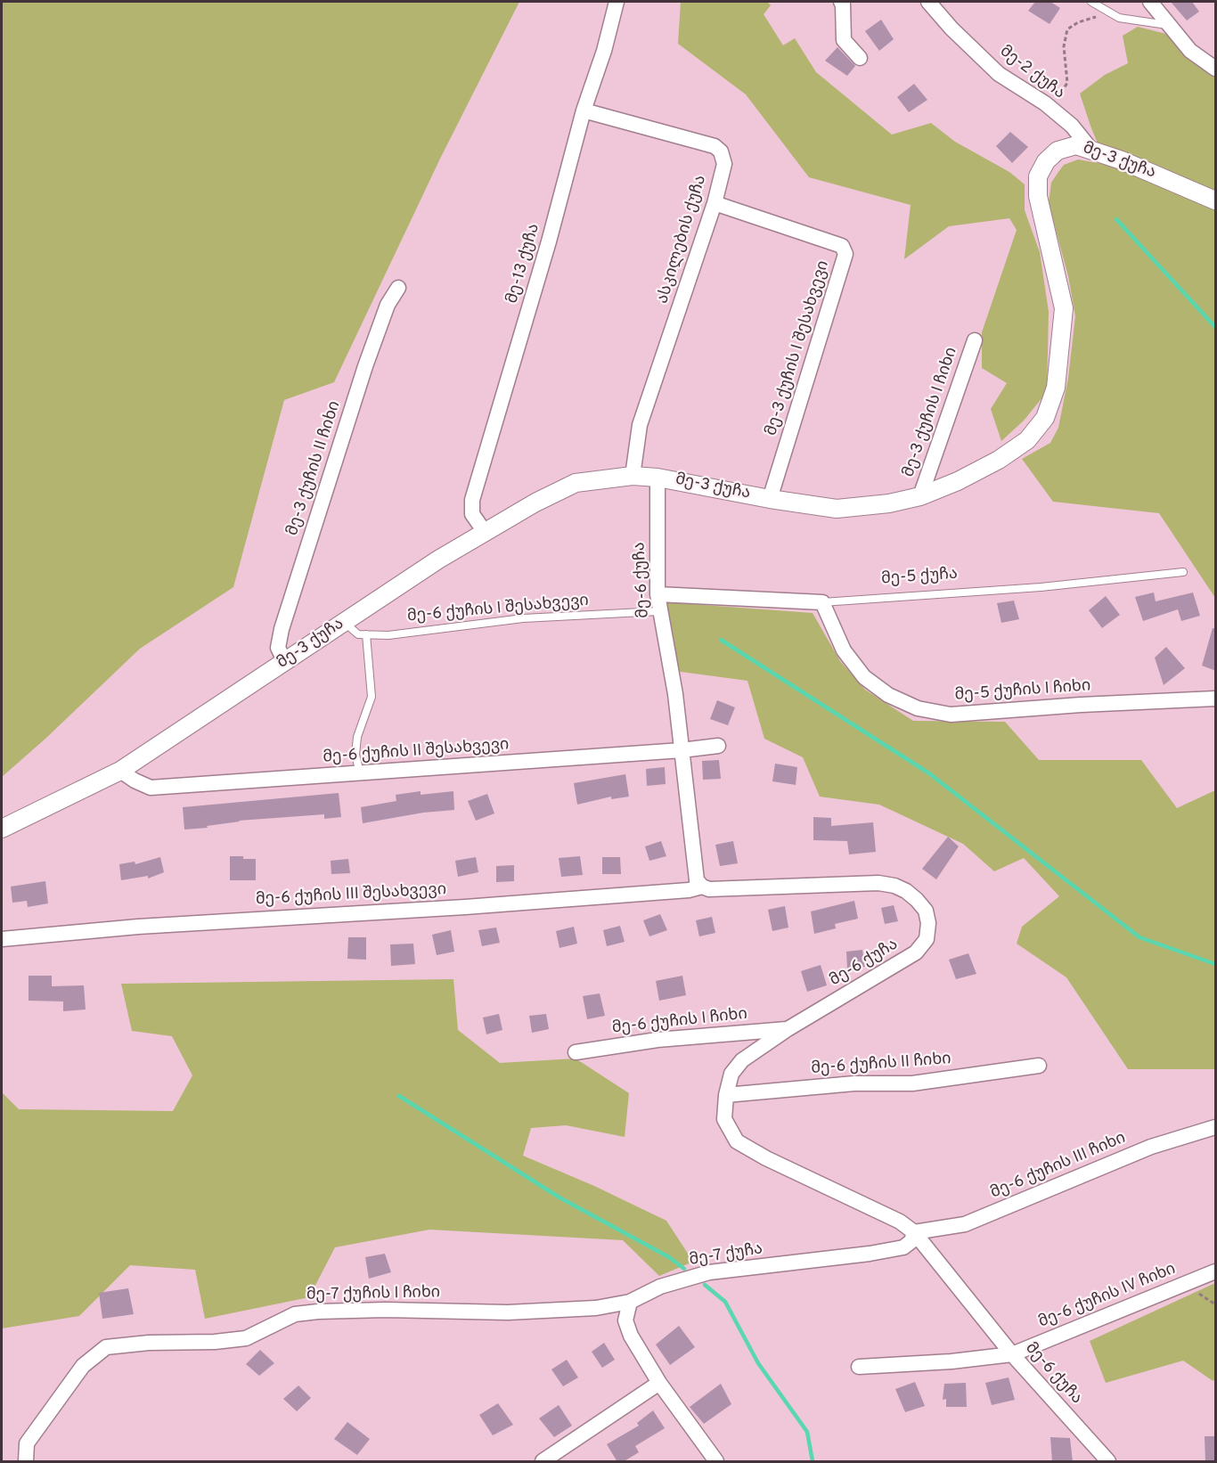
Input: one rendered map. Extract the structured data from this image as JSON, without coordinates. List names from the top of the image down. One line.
{"streets":{"street":["მე-2 ქუჩა","მე-3 ქუჩა","ასკილების ქუჩა","მე-13 ქუჩა","მე-3 ქუჩის I შესახვევი","მე-3 ქუჩის I ჩიხი","მე-3 ქუჩის II ჩიხი","მე-5 ქუჩა","მე-6 ქუჩა","მე-5 ქუჩის I ჩიხი","მე-6 ქუჩის II შესახვევი","მე-6 ქუჩის III შესახვევი","მე-6 ქუჩის I ჩიხი","მე-6 ქუჩის II ჩიხი","მე-6 ქუჩის III ჩიხი","მე-7 ქუჩა","მე-7 ქუჩის I ჩიხი","მე-6 ქუჩის IV ჩიხი"],"lane":["მე-6 ქუჩის I შესახვევი"]},"crossings":[["მე-2 ქუჩა","მე-3 ქუჩა"],["მე-3 ქუჩა","ასკილების ქუჩა"],["მე-3 ქუჩა","მე-13 ქუჩა"],["მე-3 ქუჩა","მე-3 ქუჩის I შესახვევი"],["მე-3 ქუჩა","მე-3 ქუჩის I ჩიხი"],["მე-3 ქუჩა","მე-3 ქუჩის II ჩიხი"],["მე-3 ქუჩა","მე-6 ქუჩა"],["მე-3 ქუჩა","მე-6 ქუჩის II შესახვევი"],["ასკილების ქუჩა","მე-13 ქუჩა"],["ასკილების ქუჩა","მე-3 ქუჩის I შესახვევი"],["მე-5 ქუჩა","მე-6 ქუჩა"],["მე-5 ქუჩა","მე-5 ქუჩის I ჩიხი"],["მე-6 ქუჩა","მე-6 ქუჩის I შესახვევი"],["მე-6 ქუჩა","მე-6 ქუჩის II შესახვევი"],["მე-6 ქუჩა","მე-6 ქუჩის III შესახვევი"],["მე-6 ქუჩა","მე-6 ქუჩის I ჩიხი"],["მე-6 ქუჩა","მე-6 ქუჩის II ჩიხი"],["მე-6 ქუჩა","მე-6 ქუჩის III ჩიხი"],["მე-6 ქუჩა","მე-7 ქუჩა"],["მე-6 ქუჩა","მე-6 ქუჩის IV ჩიხი"],["მე-6 ქუჩის III ჩიხი","მე-7 ქუჩა"],["მე-7 ქუჩა","მე-7 ქუჩის I ჩიხი"]]}
